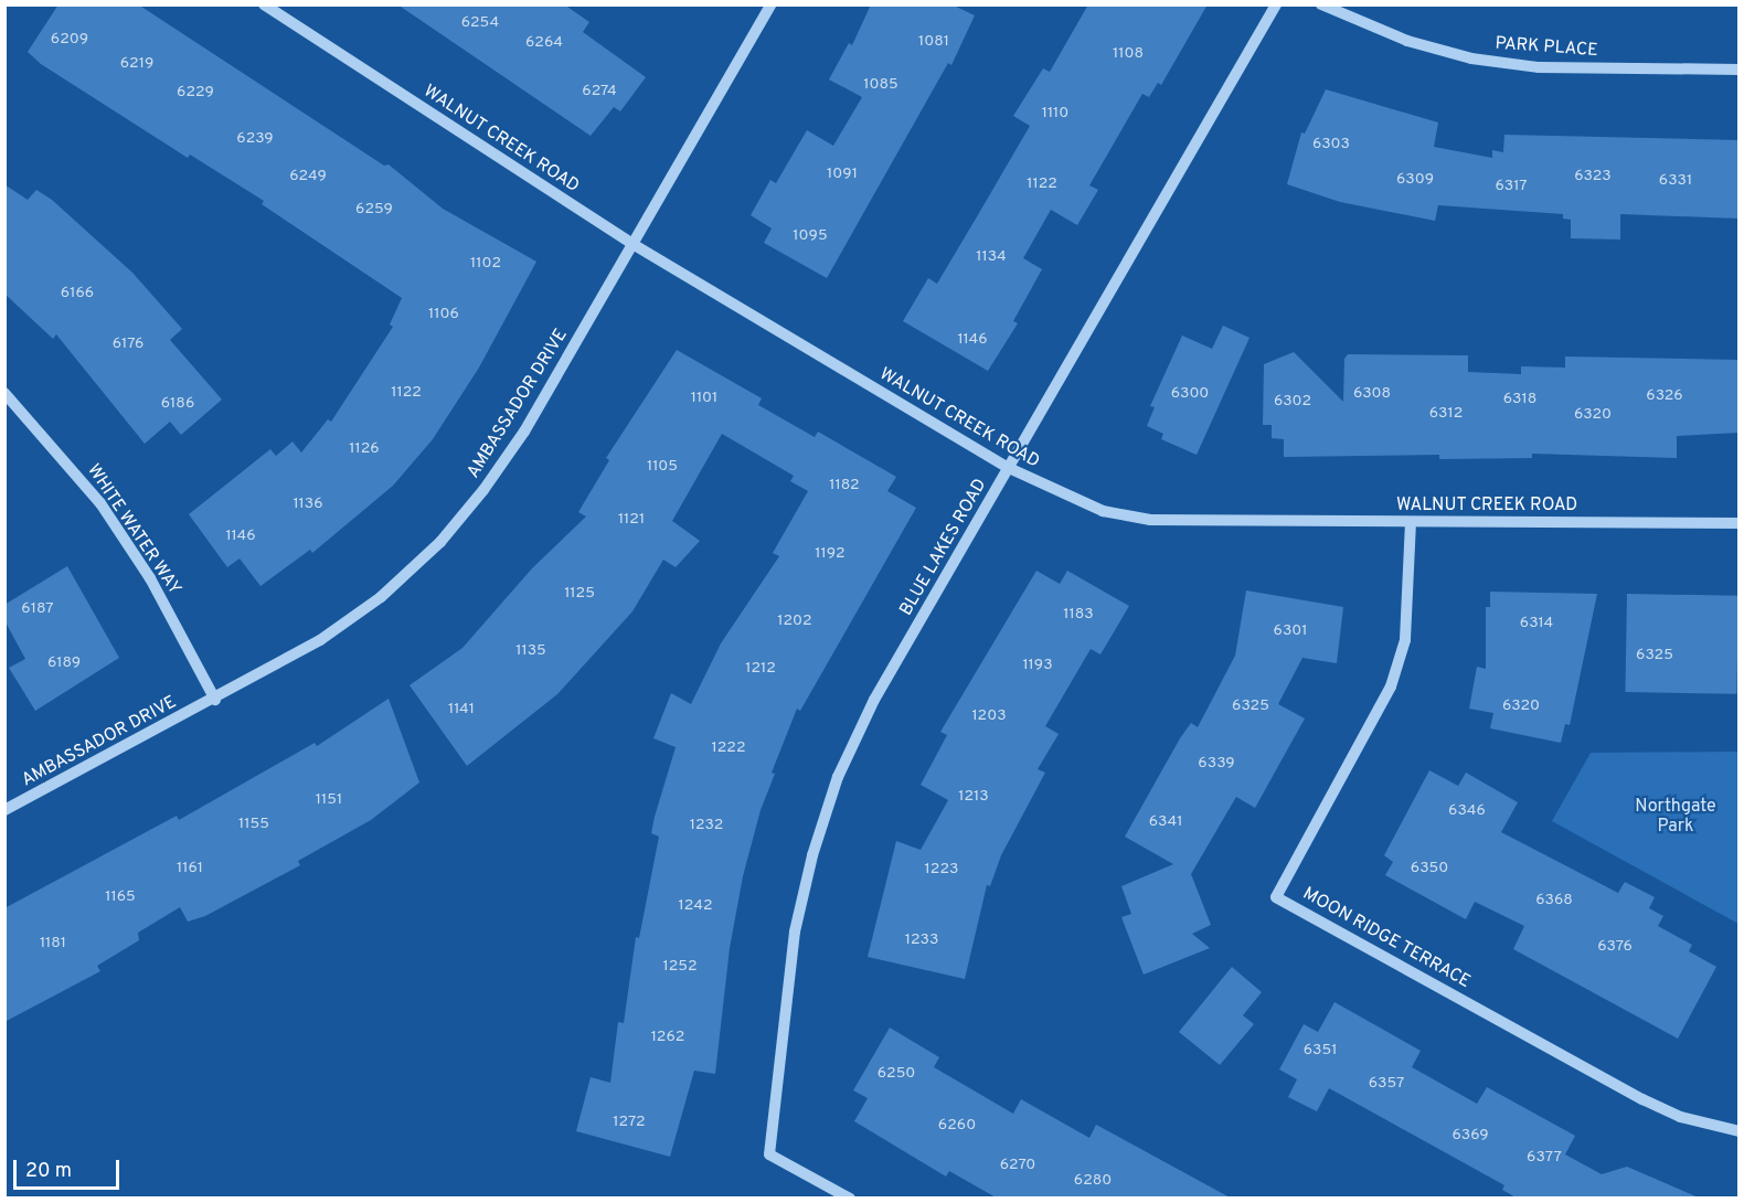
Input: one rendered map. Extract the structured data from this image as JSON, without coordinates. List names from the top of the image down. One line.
{"streets":{"street":["PARK PLACE","WALNUT CREEK ROAD","AMBASSADOR DRIVE","WHITE WATER WAY","BLUE LAKES ROAD","MOON RIDGE TERRACE"]},"crossings":[["WALNUT CREEK ROAD","AMBASSADOR DRIVE"],["WALNUT CREEK ROAD","BLUE LAKES ROAD"],["WALNUT CREEK ROAD","MOON RIDGE TERRACE"],["AMBASSADOR DRIVE","WHITE WATER WAY"]],"parks":["Northgate Park"],"house_numbers":["6254","6209","1081","6264","1108","6219","1085","6274","6229","1110","6239","6303","1091","6249","6323","6309","6331","1122","6317","6259","1095","1134","1102","6166","1106","1146","6176","1122","6300","6308","6326","1101","6318","6302","6186","6312","6320","1126","1105","1182","1136","1121","1146","1192","1125","6187","1183","1202","6314","6301","1135","6325","6189","1193","1212","6325","6320","1141","1203","1222","6339","1213","1151","6346","6341","1155","1232","1161","6350","1223","1165","6368","1242","1233","1181","6376","1252","1262","6351","6250","6357","1272","6260","6369","6377","6270","6280"],"scale_bar":"20 m"}
